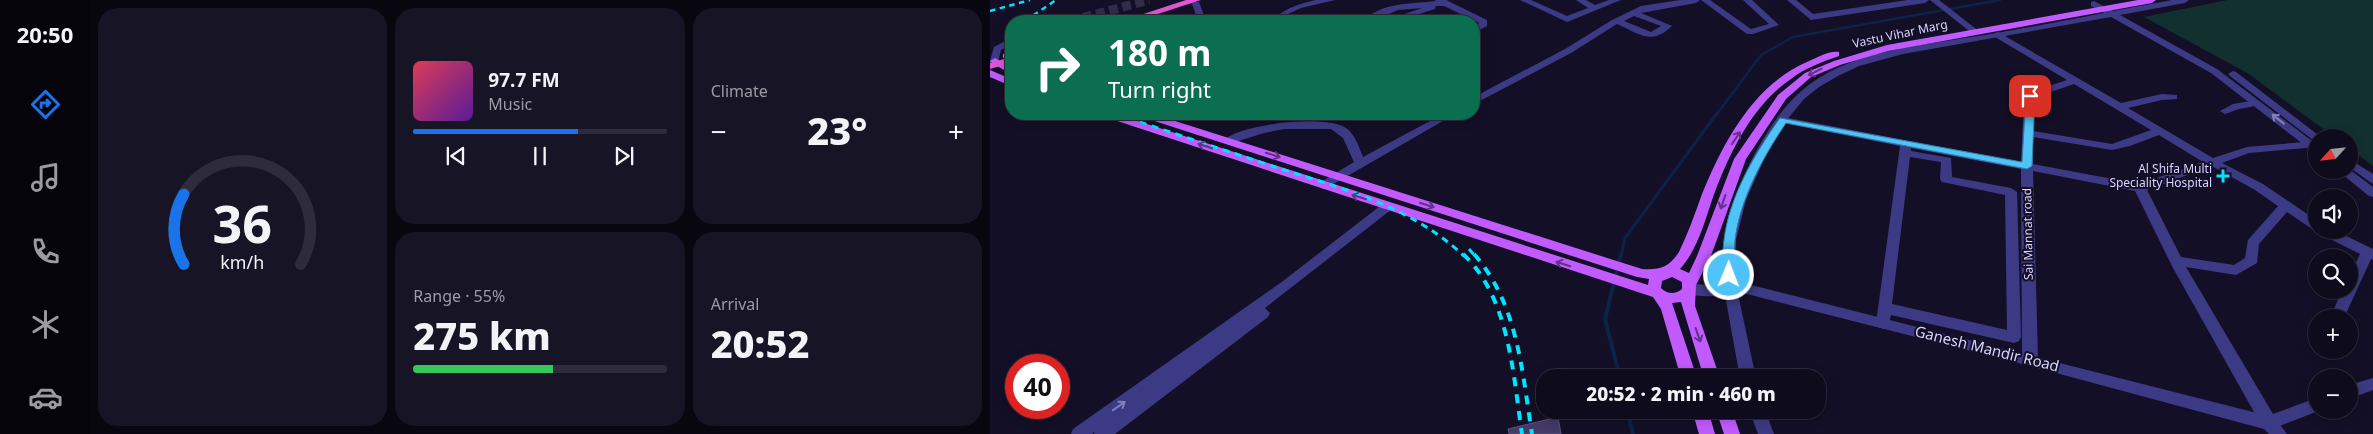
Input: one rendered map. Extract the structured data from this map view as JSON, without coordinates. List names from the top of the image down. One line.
{"streets":{"main road":["Vastu Vihar Marg"],"street":["Sai Mannat road","Ganesh Mandir Road"]},"crossings":[["Vastu Vihar Marg","Ganesh Mandir Road"],["Sai Mannat road","Ganesh Mandir Road"]],"places":{"health":["Al Shifa Multi Speciality Hospital"]},"north":"bottom left","page":{"tabs":"20:50","tile":["Climate",["Range · 55%","275 km"],["Arrival","20:52"]],"turn":["180 m","Turn right"],"song":["97.7 FM","Music"],"heat":["−","23°","+"],"map_buttons":["+","−"],"limit":"40","trip":"20:52 · 2 min · 460 m","gauge":["36","km/h"]}}
